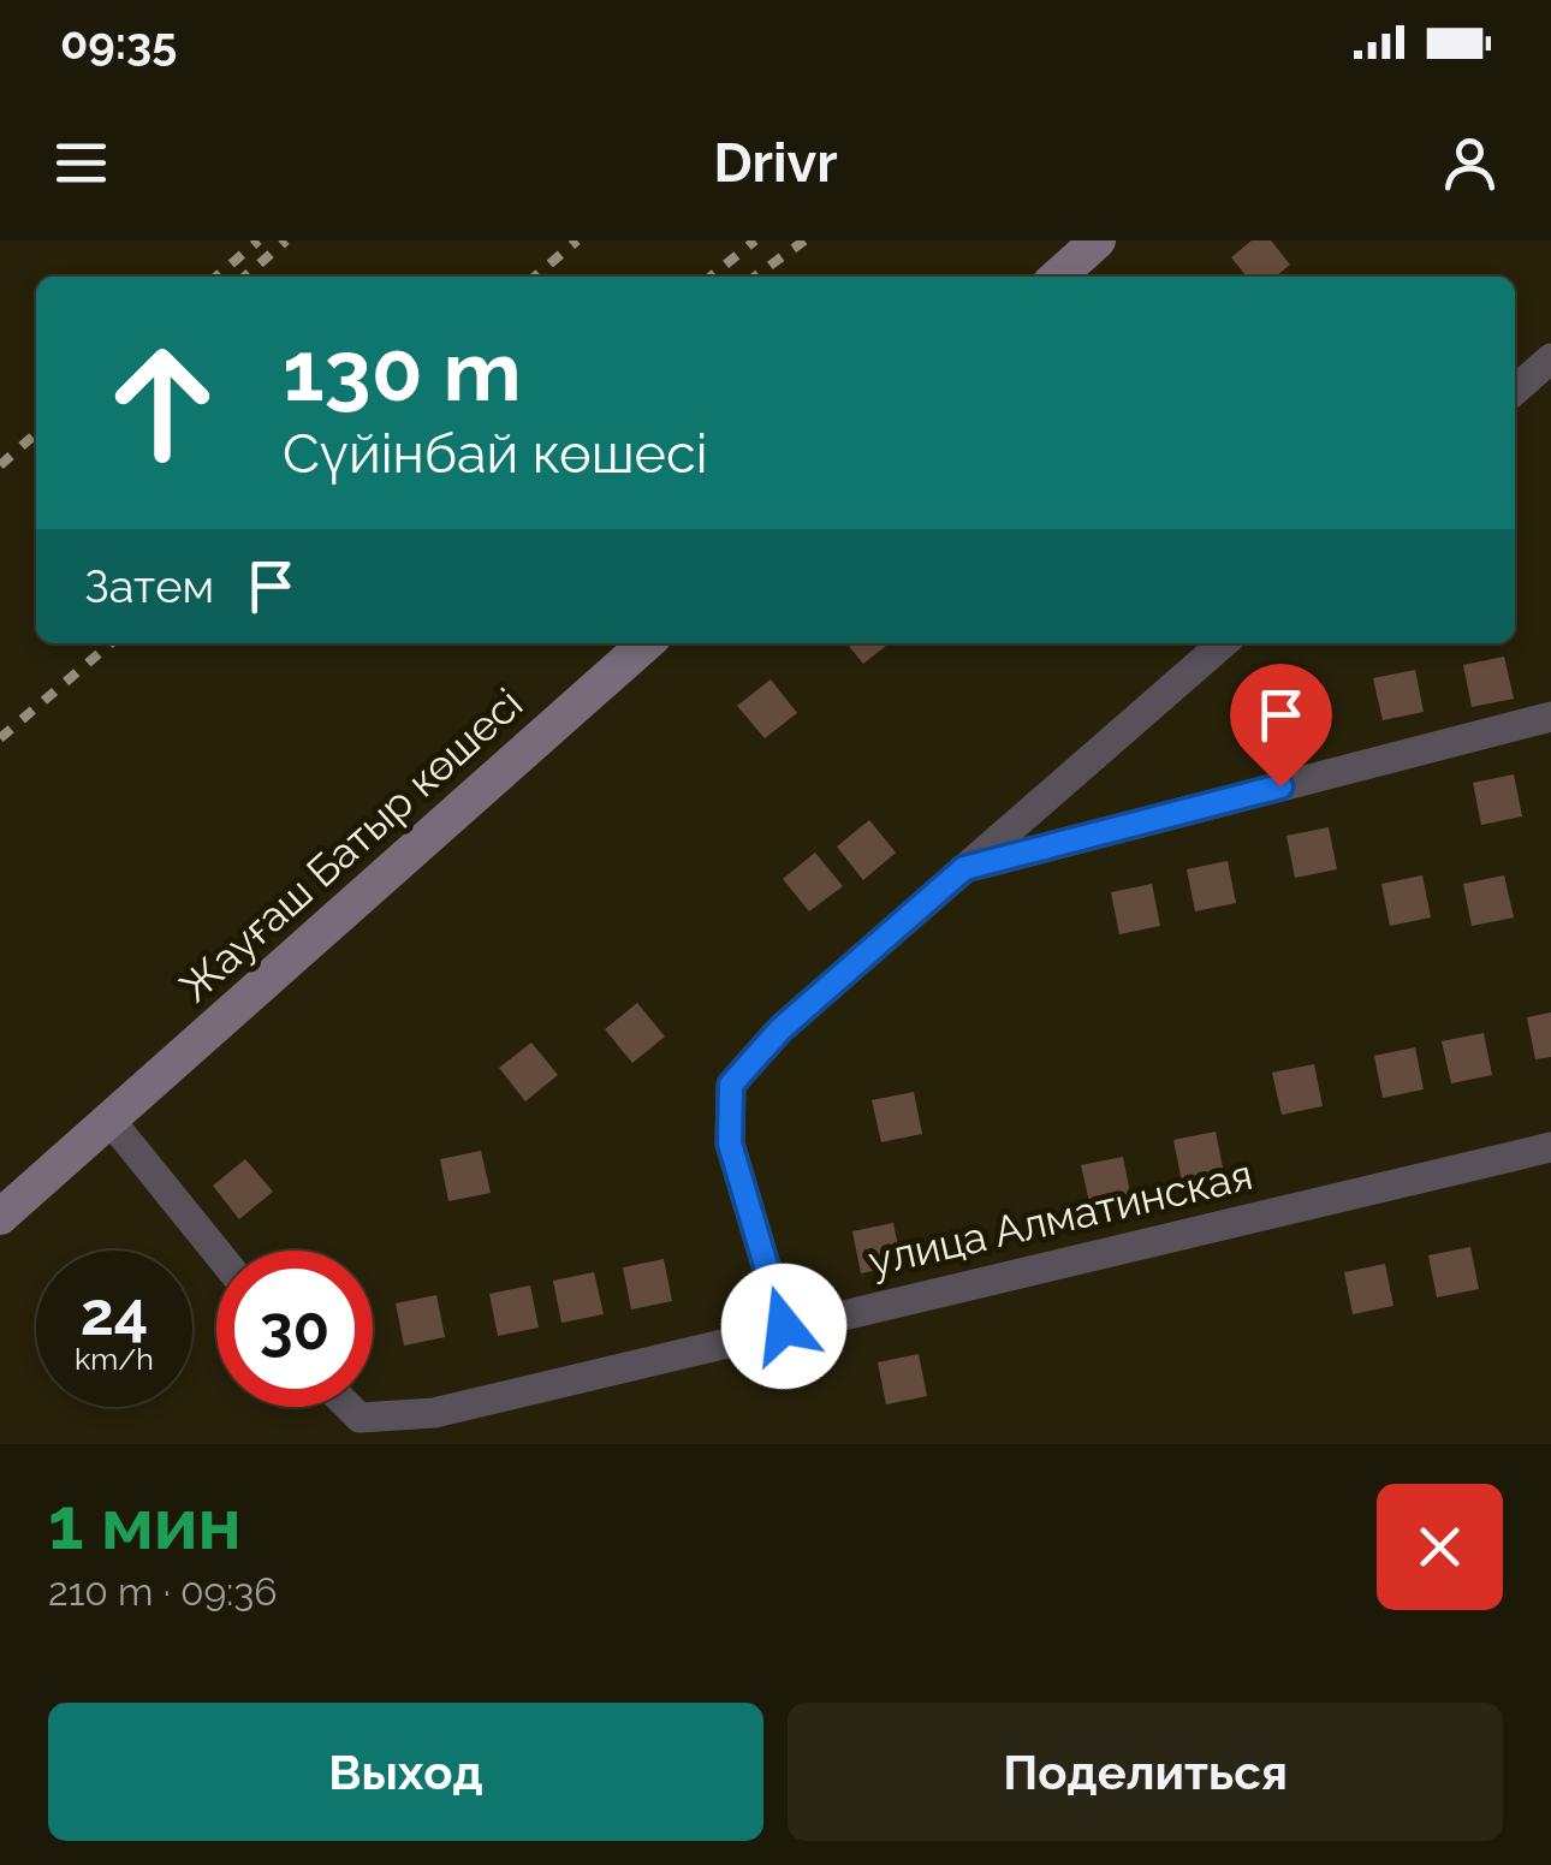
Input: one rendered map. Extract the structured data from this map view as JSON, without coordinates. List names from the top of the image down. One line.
{"streets":{"main road":["Жауғаш Батыр көшесі"],"street":["улица Алматинская"]},"page":{"status":"09:35","header":"Drivr","turn":["130 m","Сүйінбай көшесі"],"then":"Затем","speed":"24 km/h","limit":"30","heading":["1 мин","210 m · 09:36"],"buttons":["Выход","Поделиться"]}}
